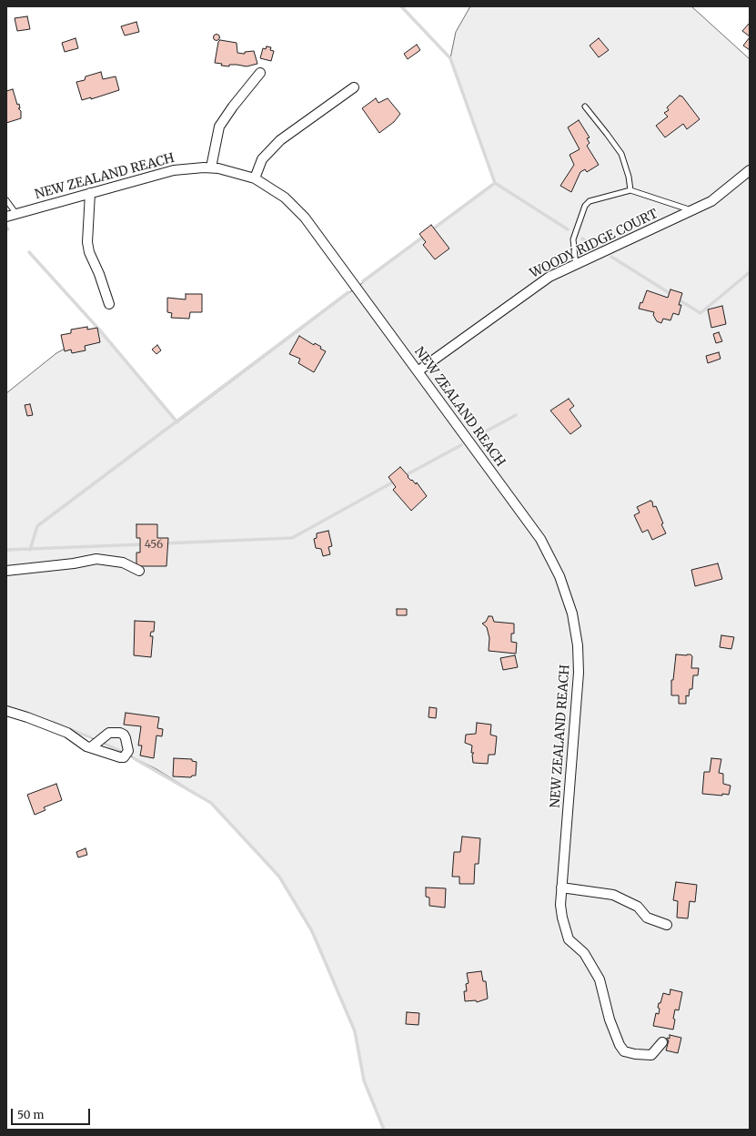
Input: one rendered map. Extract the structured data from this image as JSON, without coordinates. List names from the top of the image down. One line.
{"streets":{"street":["NEW ZEALAND REACH","WOODY RIDGE COURT"]},"crossings":[["NEW ZEALAND REACH","WOODY RIDGE COURT"]],"house_numbers":["456"],"scale_bar":"50 m"}
